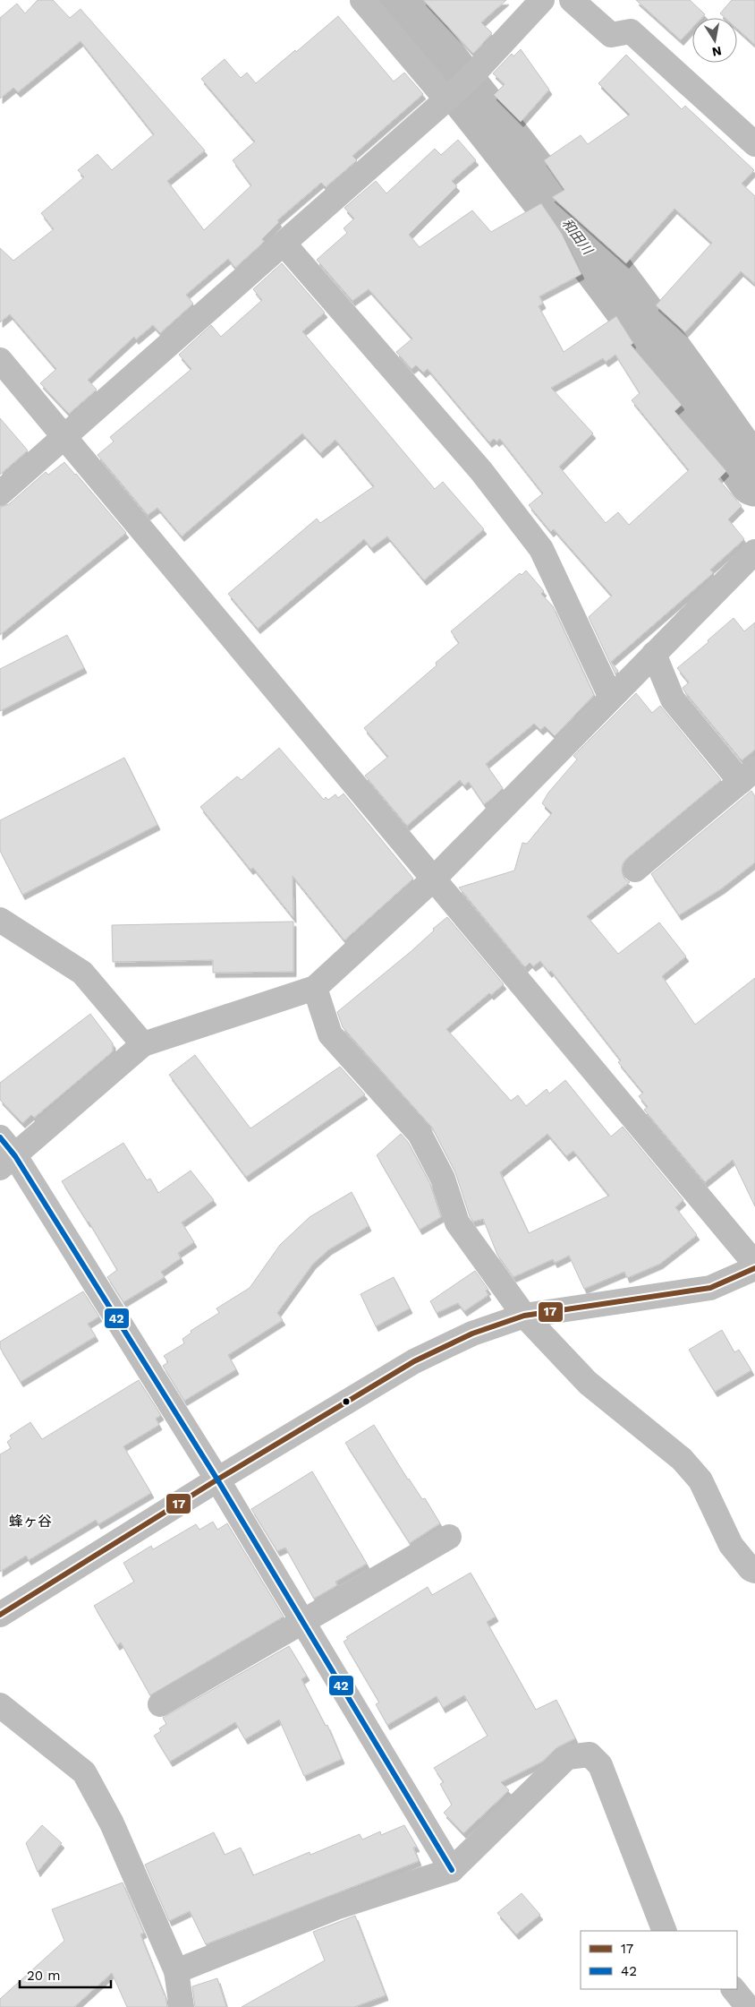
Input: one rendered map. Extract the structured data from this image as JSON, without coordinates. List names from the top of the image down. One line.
{"districts":["蜂ヶ谷"],"water":["和田川"],"lines":["transit line 42","transit line 17"],"legend":["17","42"],"scale_bar":"20 m","north":"bottom"}
